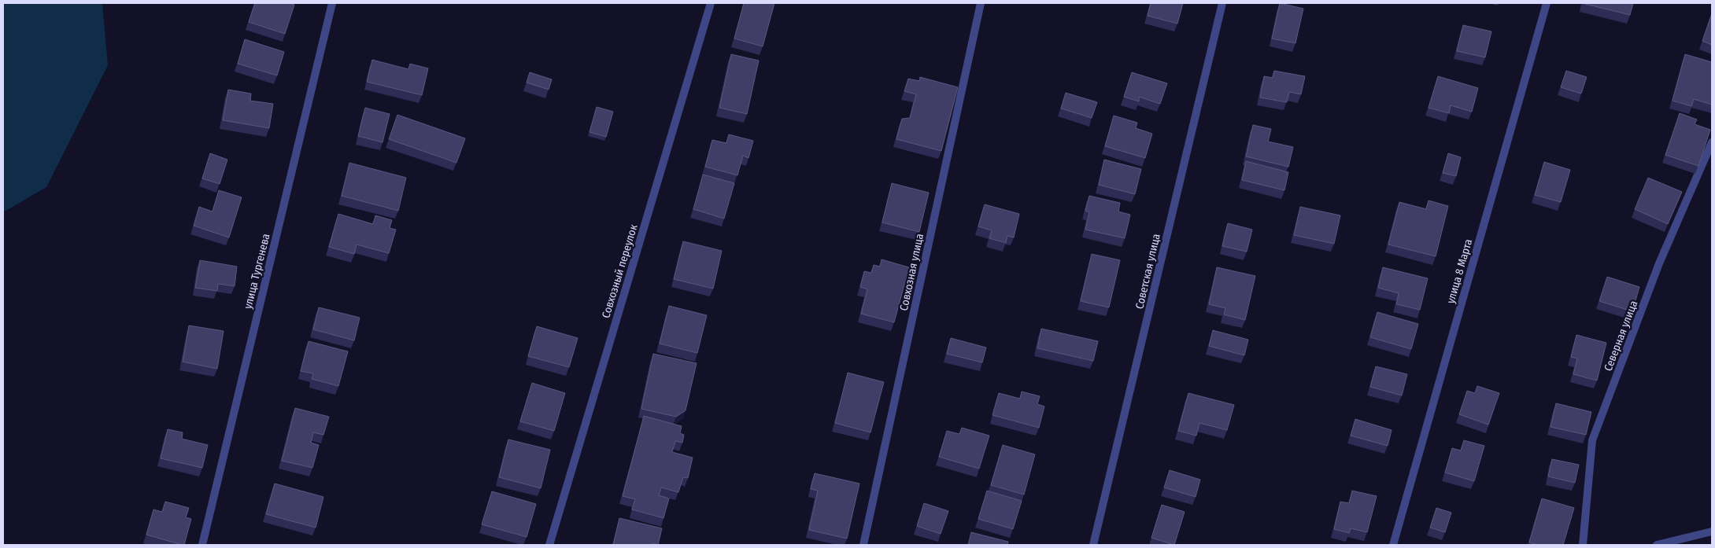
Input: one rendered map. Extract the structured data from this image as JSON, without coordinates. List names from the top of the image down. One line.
{"streets":{"street":["улица Тургенева","Совхозный переулок","Советская улица","улица 8 Марта","Совхозная улица","Северная улица"]}}
